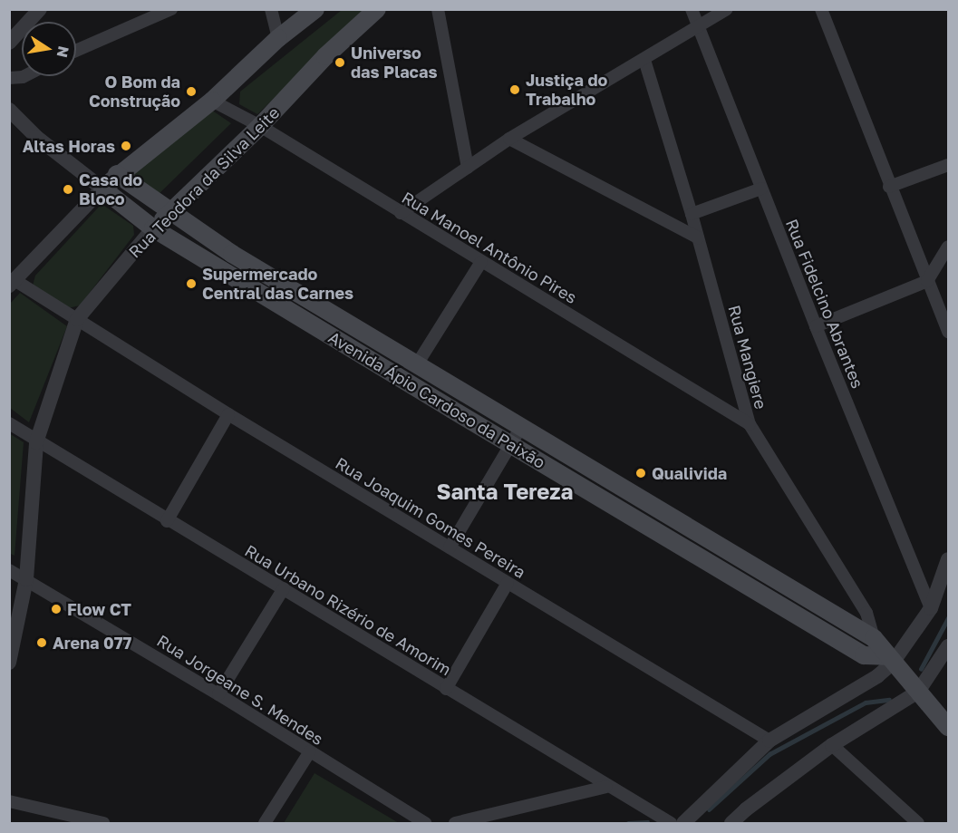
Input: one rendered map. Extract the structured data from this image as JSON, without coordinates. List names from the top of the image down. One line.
{"streets":{"main road":["Rua Teodora da Silva Leite","Avenida Ápio Cardoso da Paixão"],"street":["Rua Manoel Antônio Pires","Rua Fidelcino Abrantes","Rua Mangiere","Rua Joaquim Gomes Pereira","Rua Urbano Rizério de Amorim","Rua Jorgeane S. Mendes"]},"crossings":[["Rua Teodora da Silva Leite","Rua Manoel Antônio Pires"],["Rua Teodora da Silva Leite","Avenida Ápio Cardoso da Paixão"],["Rua Teodora da Silva Leite","Rua Joaquim Gomes Pereira"],["Rua Teodora da Silva Leite","Rua Urbano Rizério de Amorim"],["Rua Teodora da Silva Leite","Rua Jorgeane S. Mendes"],["Rua Manoel Antônio Pires","Rua Mangiere"],["Rua Mangiere","Avenida Ápio Cardoso da Paixão"]],"districts":["Santa Tereza"],"places":["Universo das Placas","Justiça do Trabalho","O Bom da Construção","Altas Horas","Casa do Bloco","Supermercado Central das Carnes","Qualivida","Flow CT","Arena 077"],"north":"right"}
